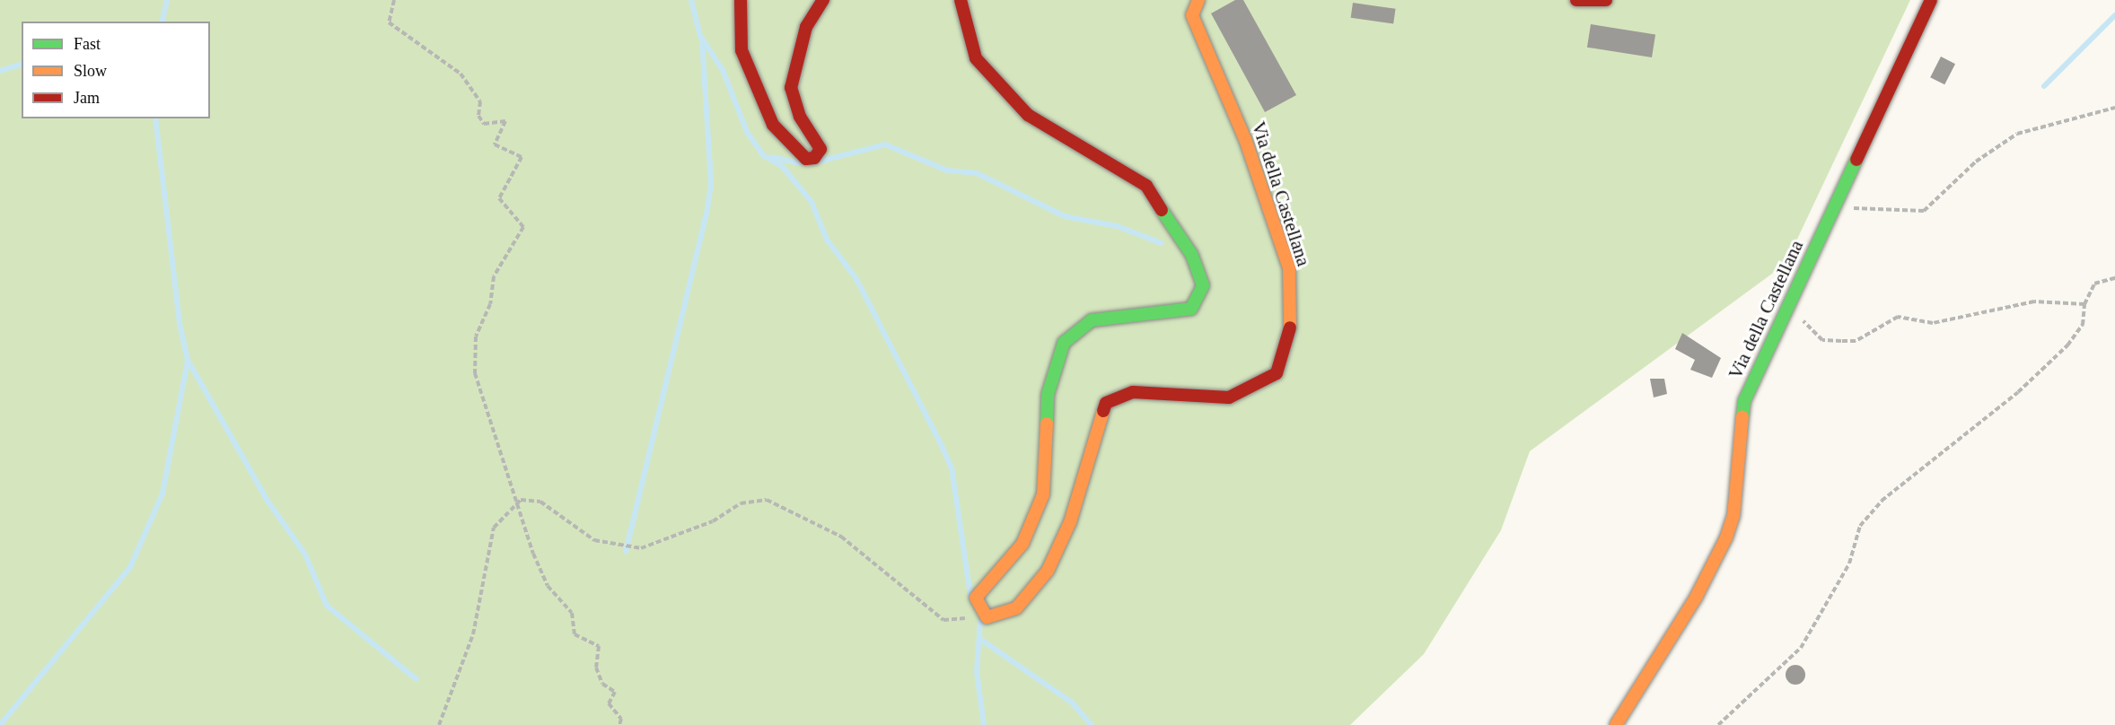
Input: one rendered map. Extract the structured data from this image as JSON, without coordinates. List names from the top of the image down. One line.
{"streets":{"street":["Via della Castellana"]},"legend":["Fast","Slow","Jam"]}
